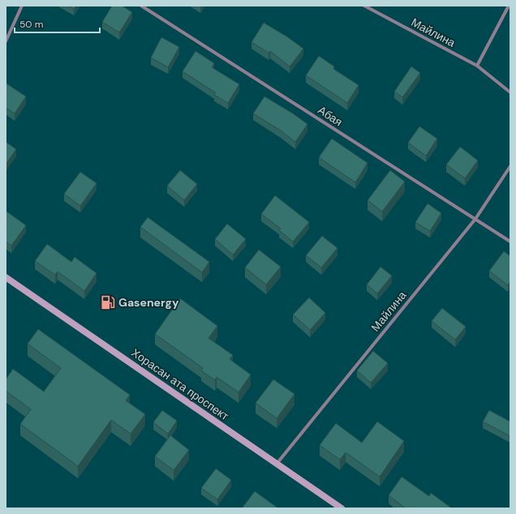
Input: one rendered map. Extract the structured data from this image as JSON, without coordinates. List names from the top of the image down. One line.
{"streets":{"main road":["Хорасан ата проспект"],"street":["Майлина","Абая"]},"crossings":[["Майлина","Абая"],["Майлина","Хорасан ата проспект"]],"places":{"fuel station":["Gasenergy"]},"scale_bar":"50 m"}
